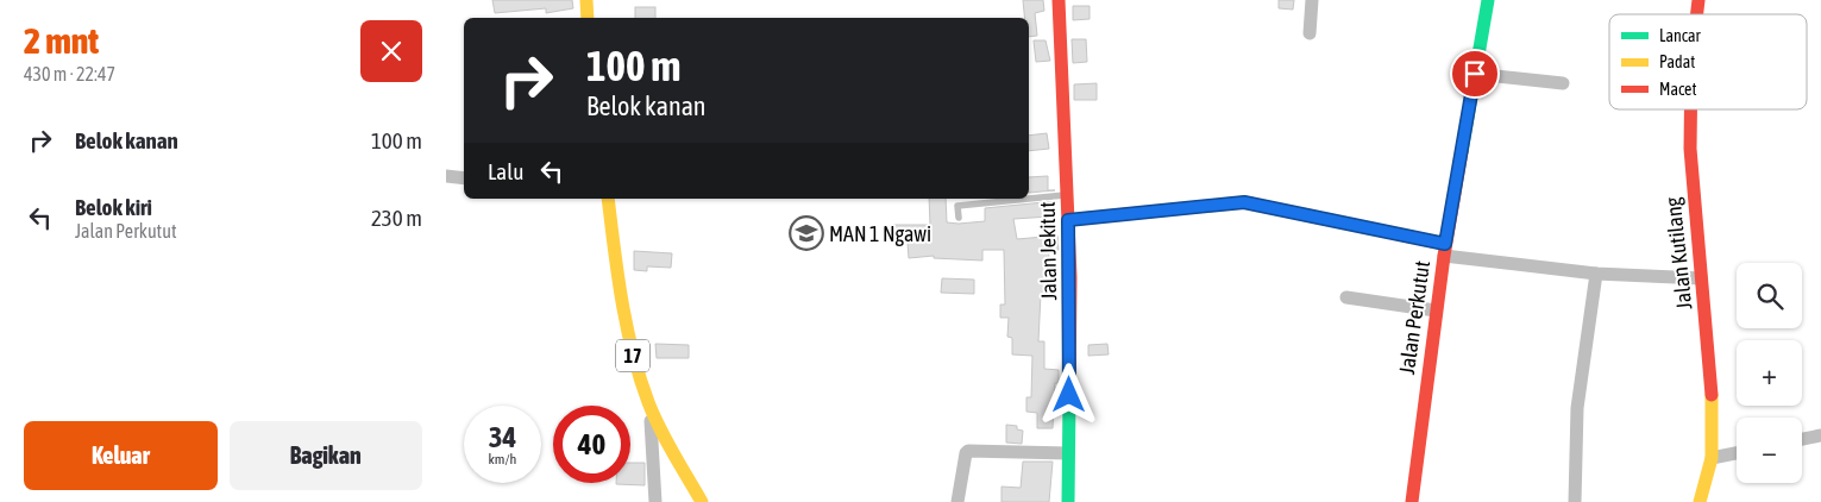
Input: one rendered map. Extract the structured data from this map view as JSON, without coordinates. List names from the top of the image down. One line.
{"streets":{"main road":["Jalan Jekitut","Jalan Kutilang","Jalan Perkutut","17"]},"places":{"school or university":["MAN 1 Ngawi"]},"legend":["Lancar","Padat","Macet"],"page":{"heading":["2 mnt","430 m · 22:47"],"turn":["100 m","Belok kanan"],"list":[{"name":"Belok kanan","value":"100 m"},{"name":"Belok kiri","note":"Jalan Perkutut","value":"230 m"}],"then":"Lalu","map_buttons":["+","−"],"speed":"34 km/h","limit":"40","buttons":["Keluar","Bagikan"]}}
